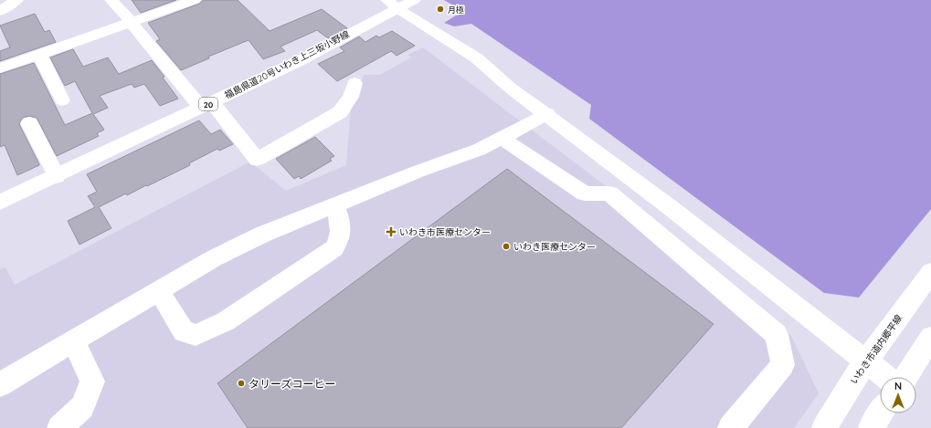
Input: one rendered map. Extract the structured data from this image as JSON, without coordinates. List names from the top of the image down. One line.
{"streets":{"street":["福島県道20号いわき上三坂小野線","20","いわき市道内郷平線"]},"places":{"other":["月極","いわき医療センター","タリーズコーヒー"],"health":["いわき市医療センター"]},"north":"top"}
